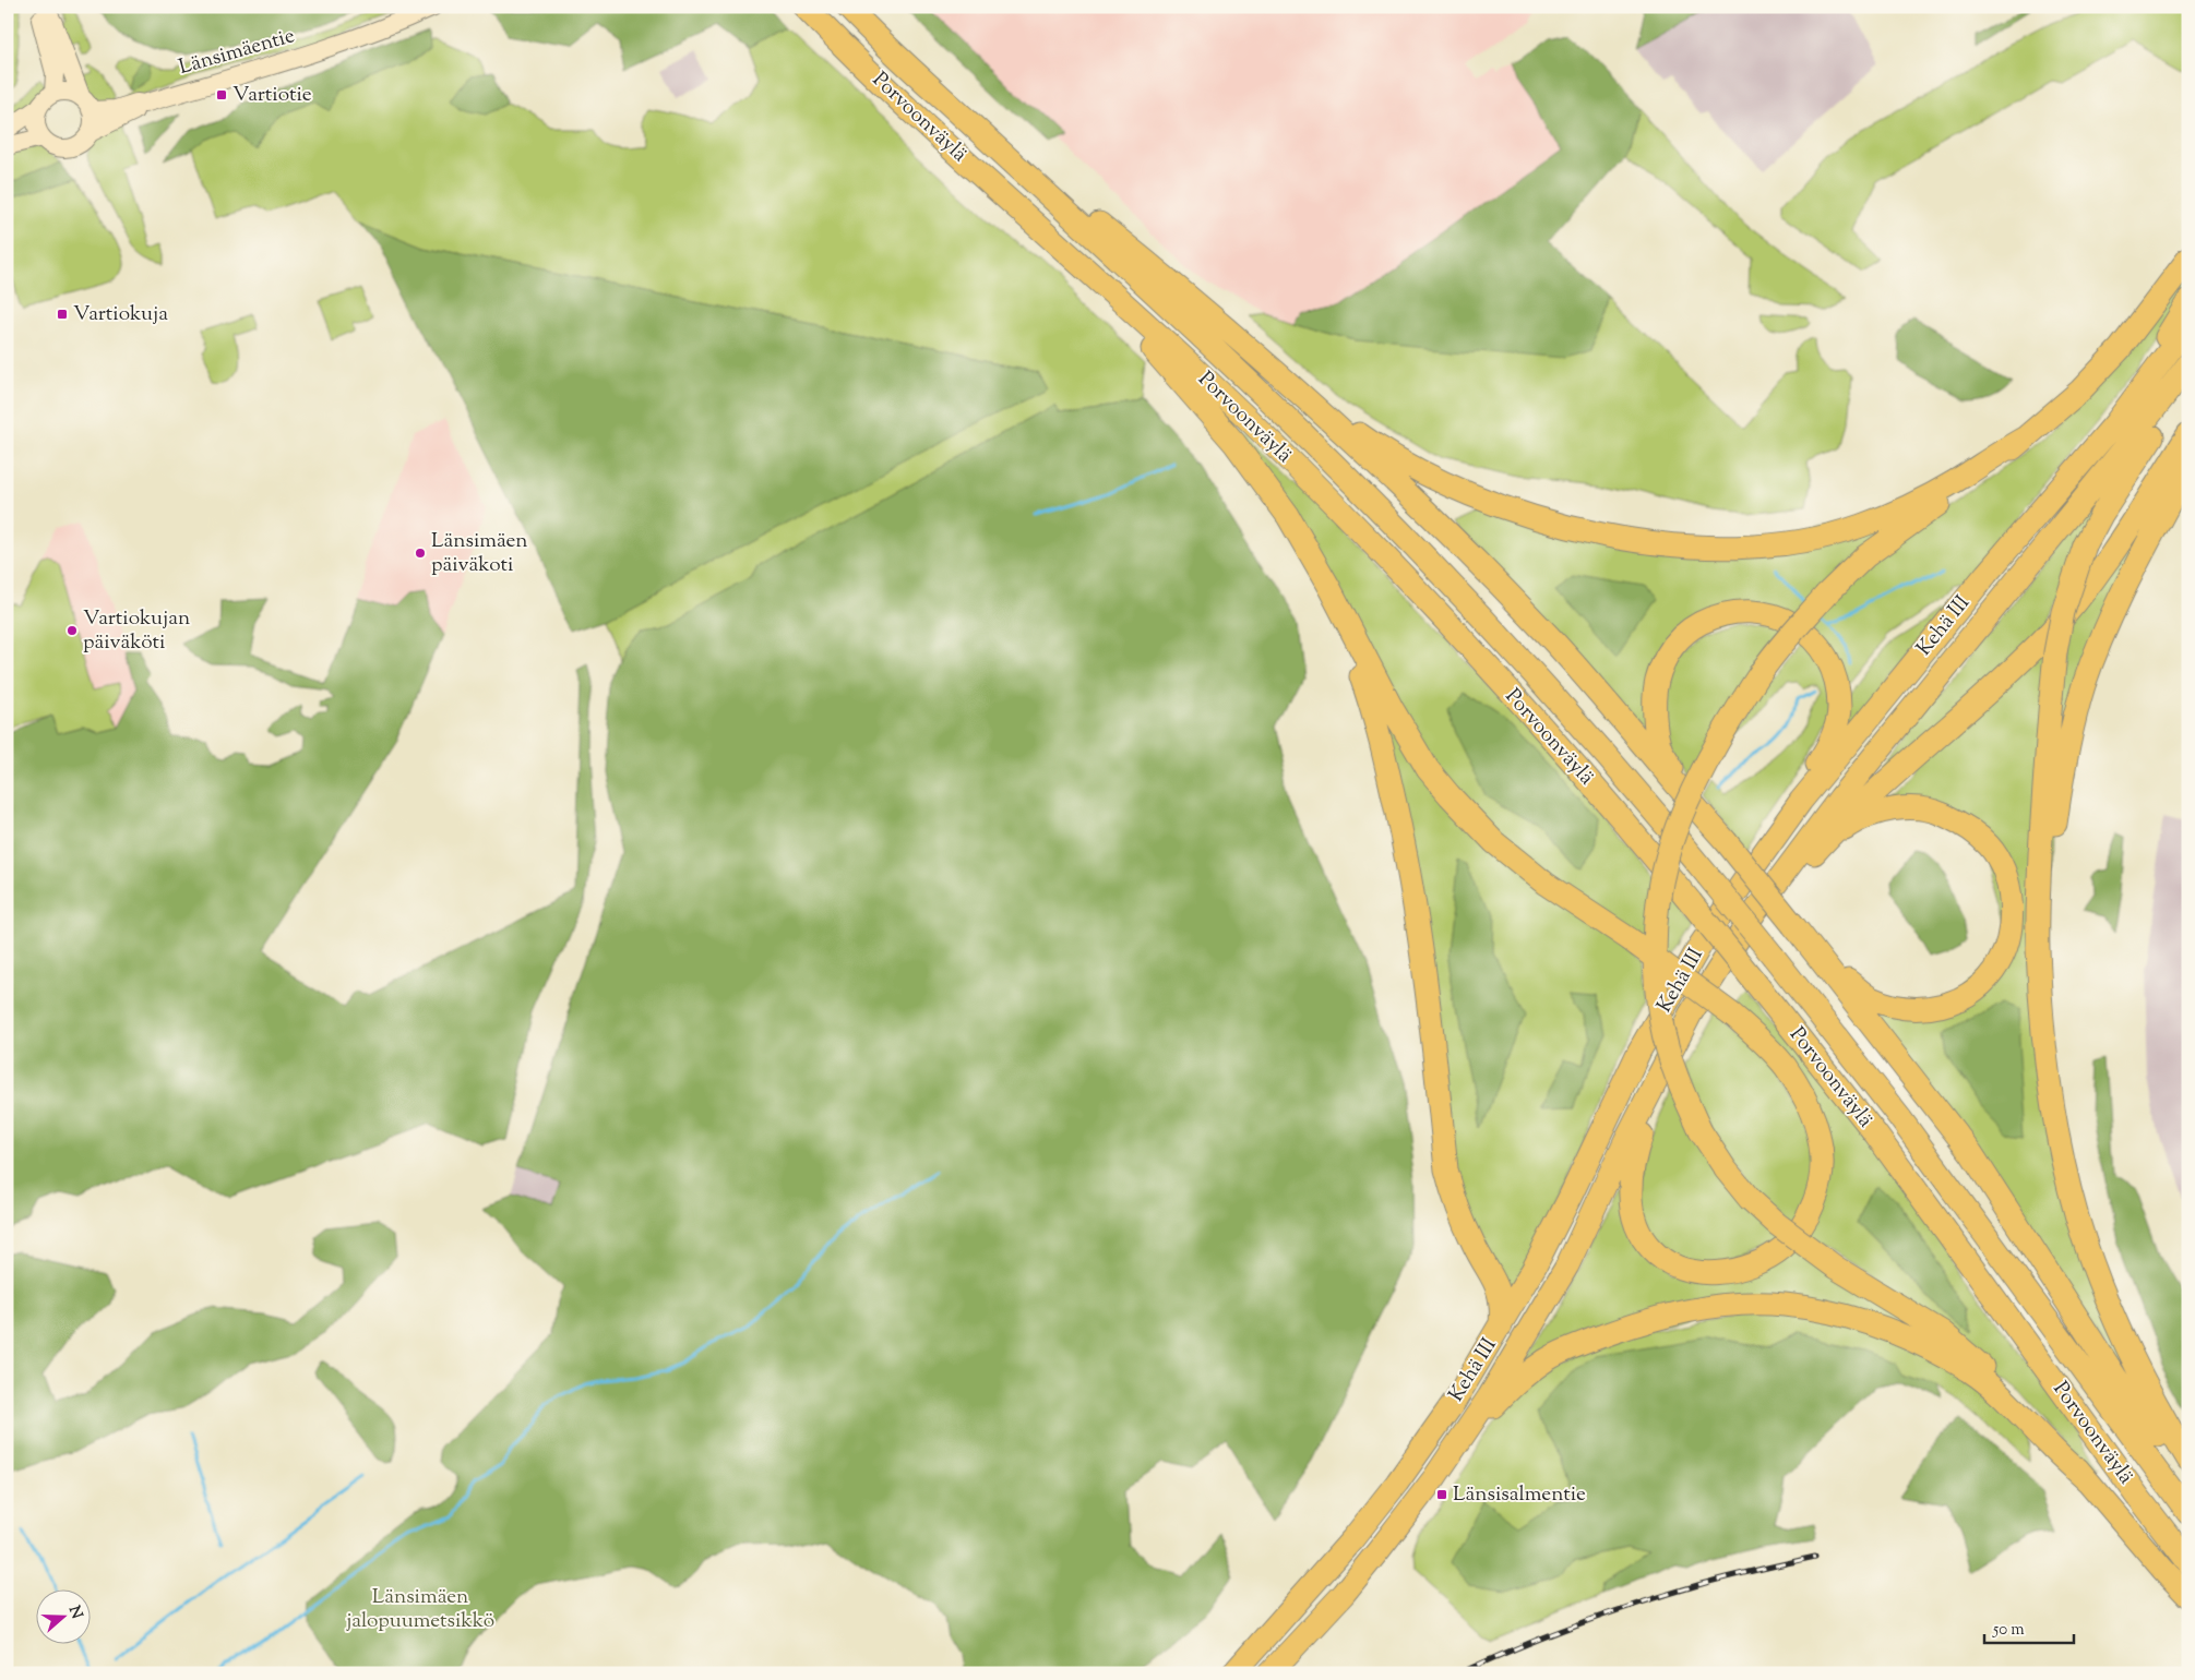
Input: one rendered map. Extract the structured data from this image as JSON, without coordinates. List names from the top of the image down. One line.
{"streets":{"highway":["Porvoonväylä","Kehä III"],"main road":["Länsimäentie"]},"parks":["Länsimäen jalopuumetsikkö"],"places":{"transit":["Vartiotie","Vartiokuja","Länsisalmentie"],"other":["Länsimäen päiväkoti","Vartiokujan päiväköti"]},"scale_bar":"50 m","north":"right"}
